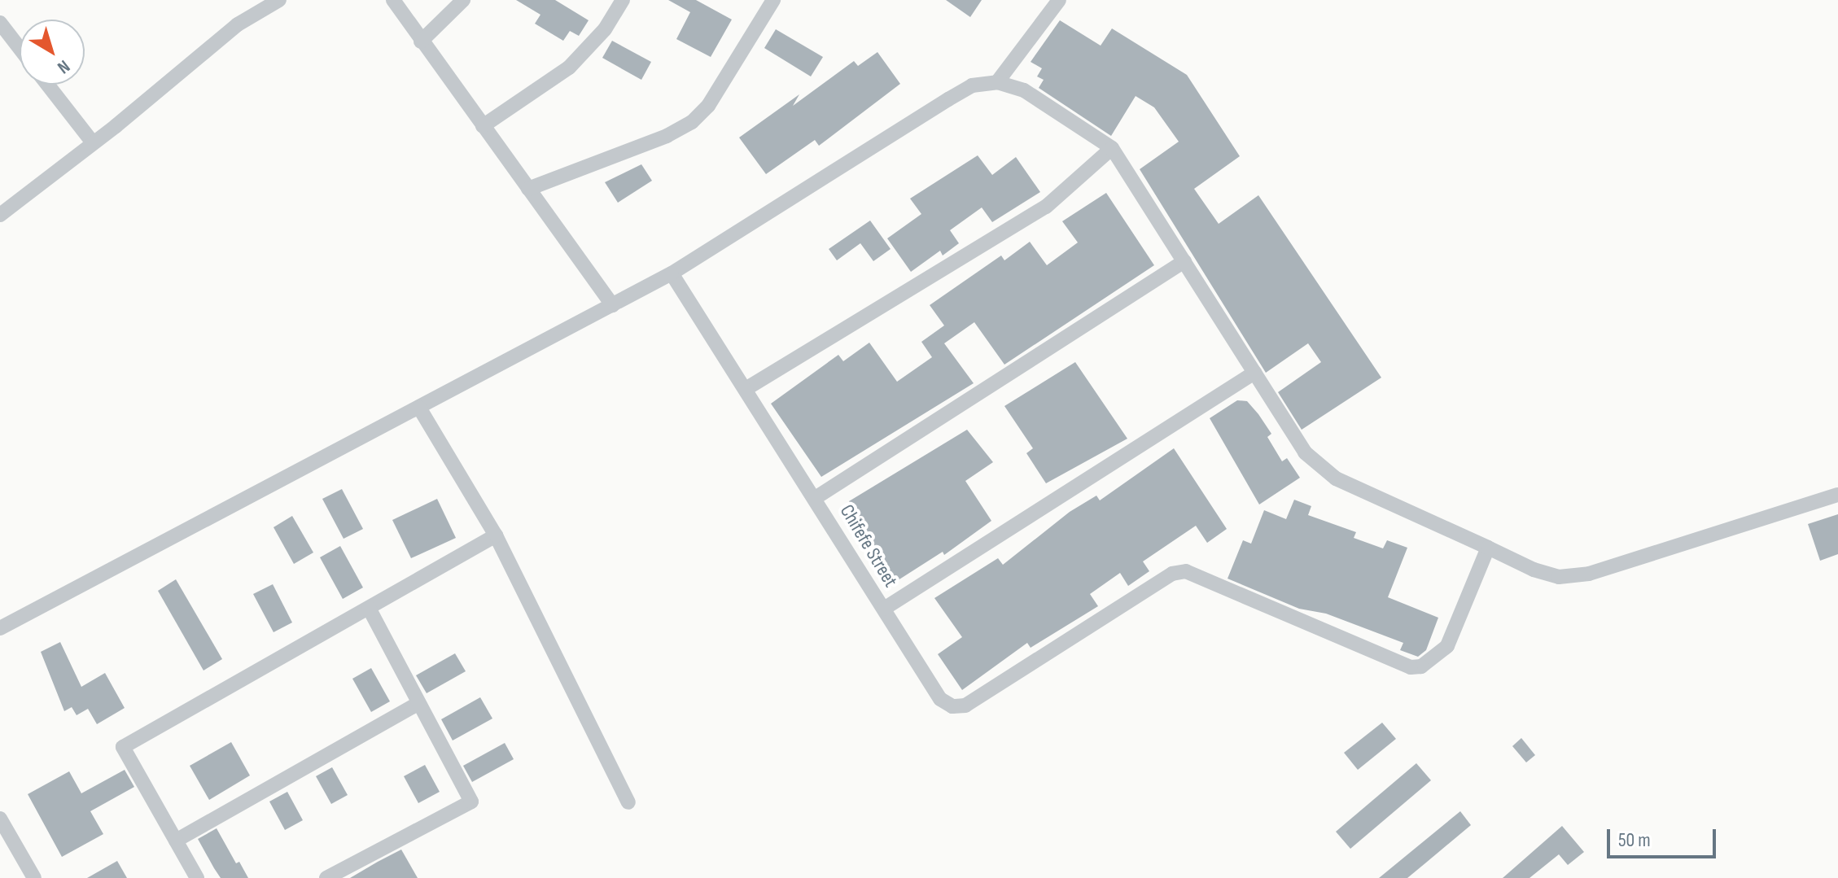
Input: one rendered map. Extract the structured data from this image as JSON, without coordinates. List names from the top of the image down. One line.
{"streets":{"street":["Chifefe Street"]},"scale_bar":"50 m","north":"bottom right"}
